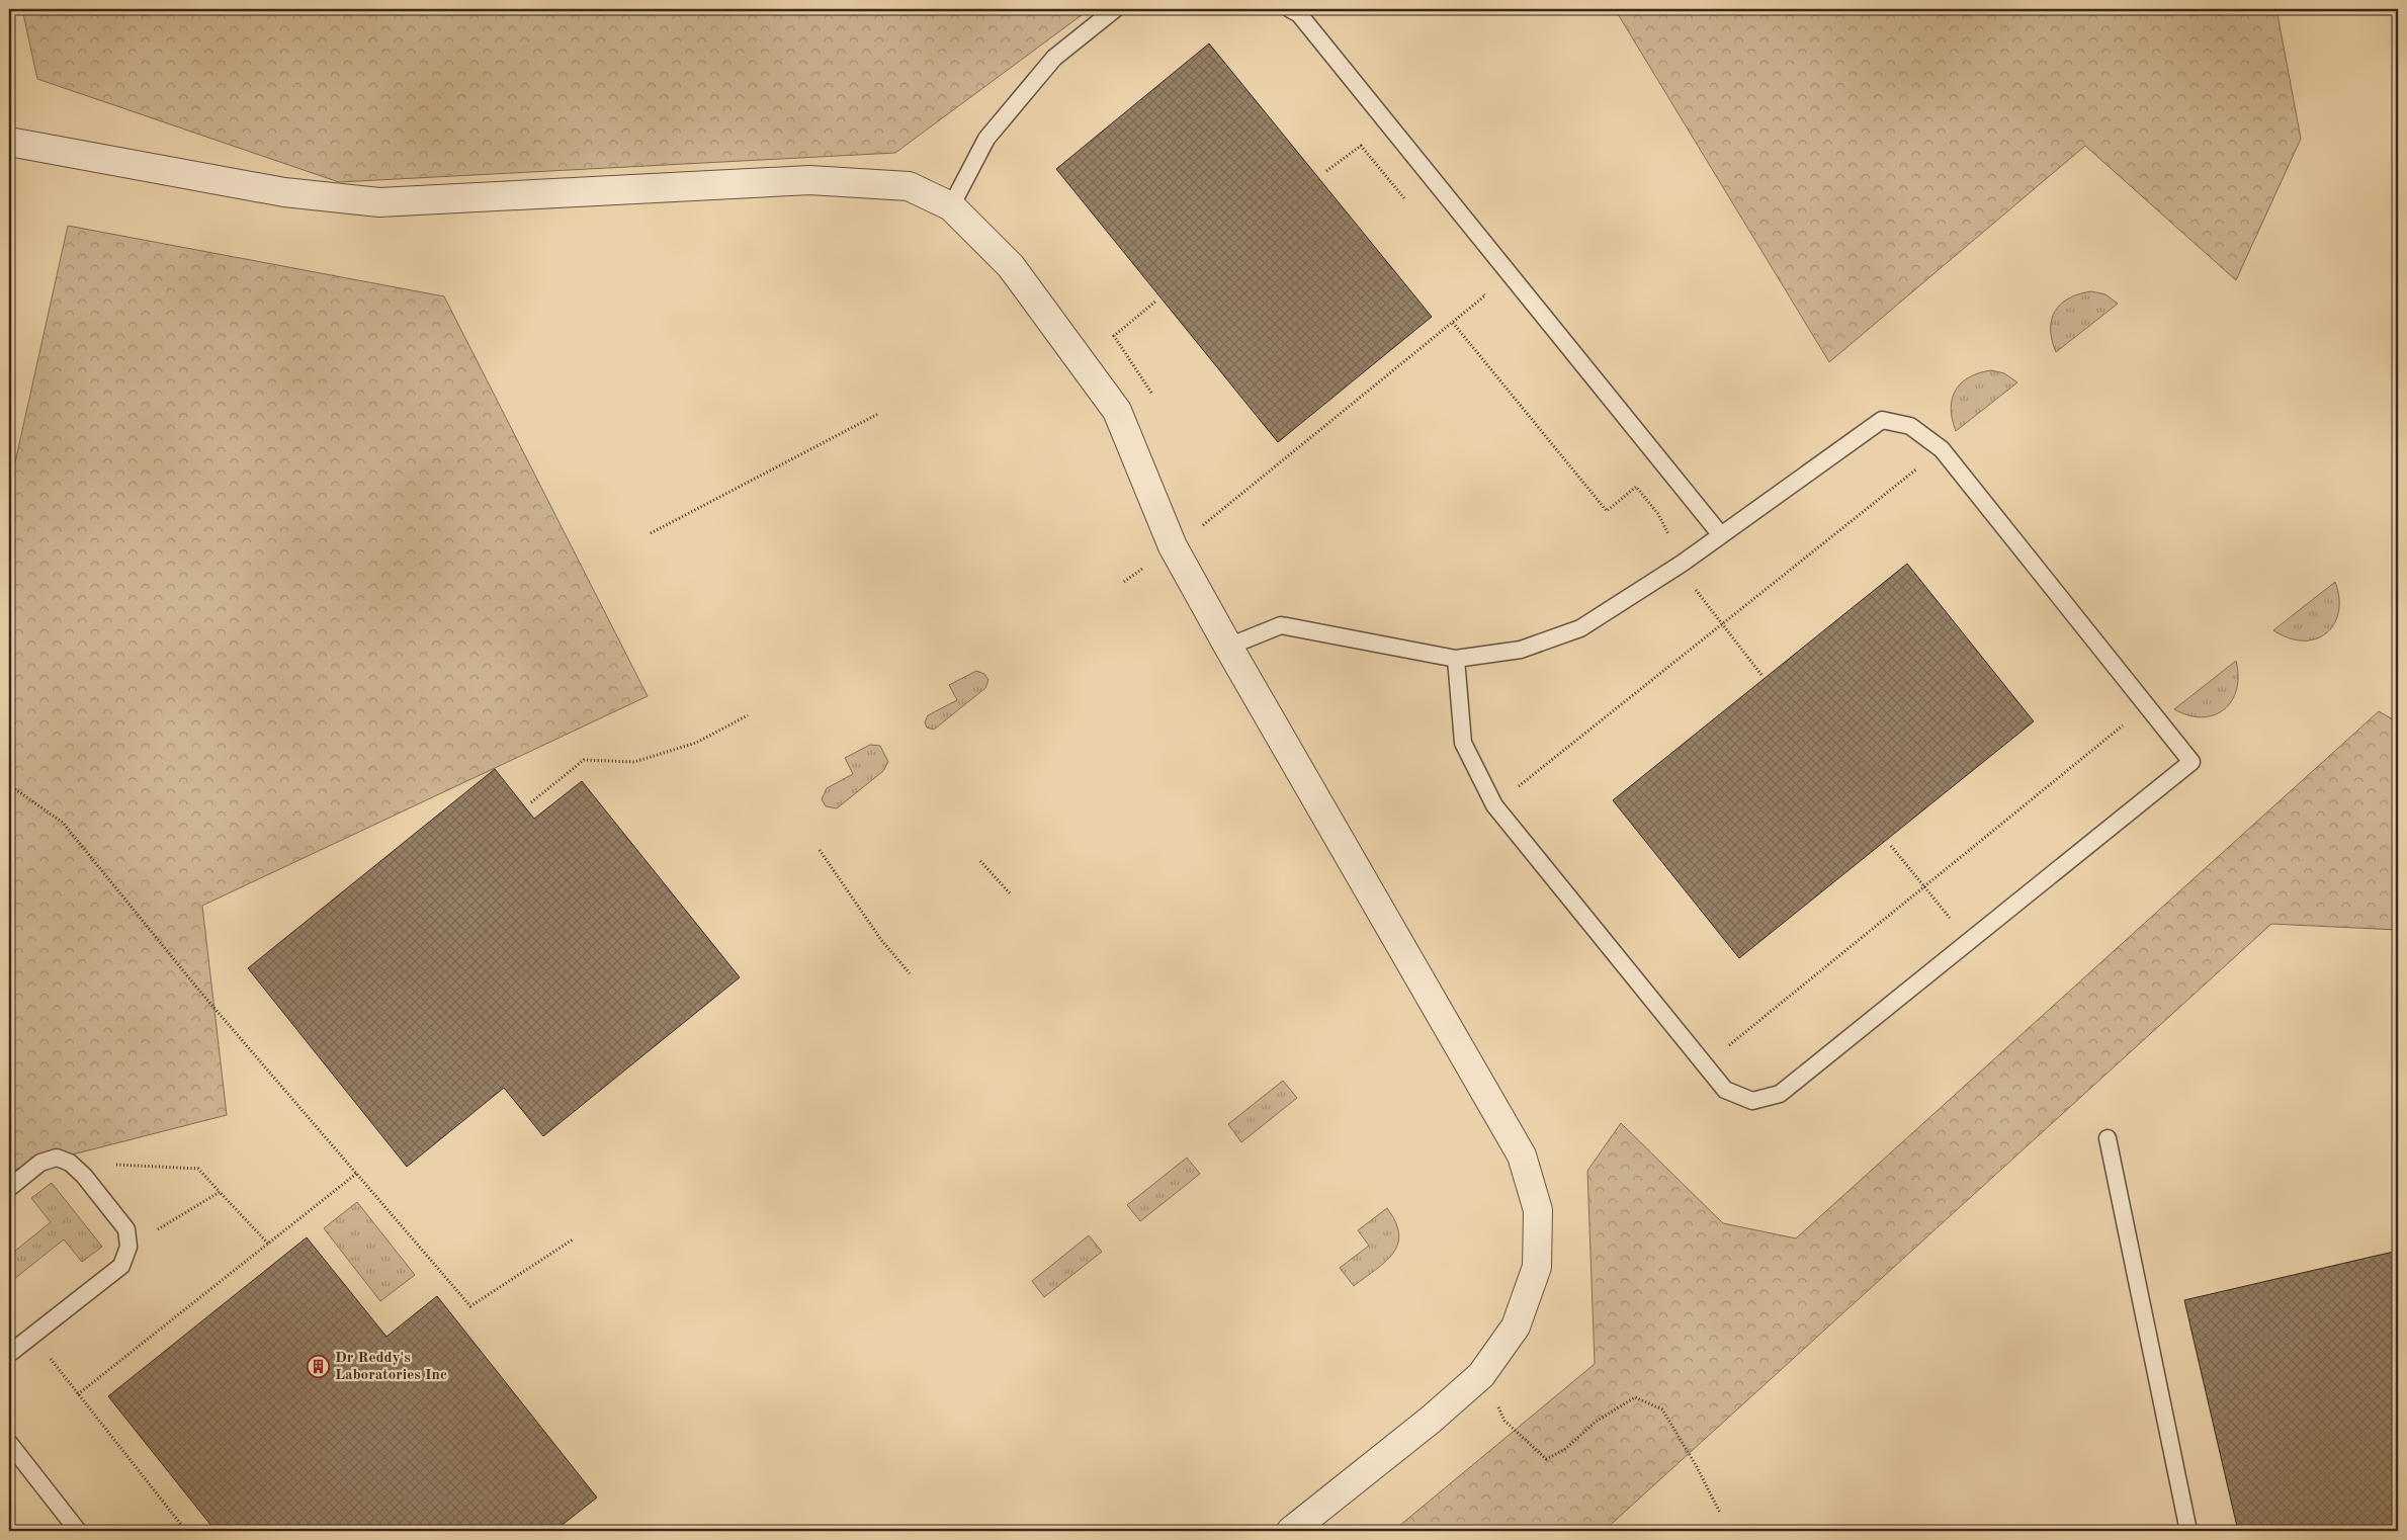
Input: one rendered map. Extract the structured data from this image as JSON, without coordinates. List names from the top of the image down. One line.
{"places":{"building":["Dr Reddy's Laboratories Inc"]}}
